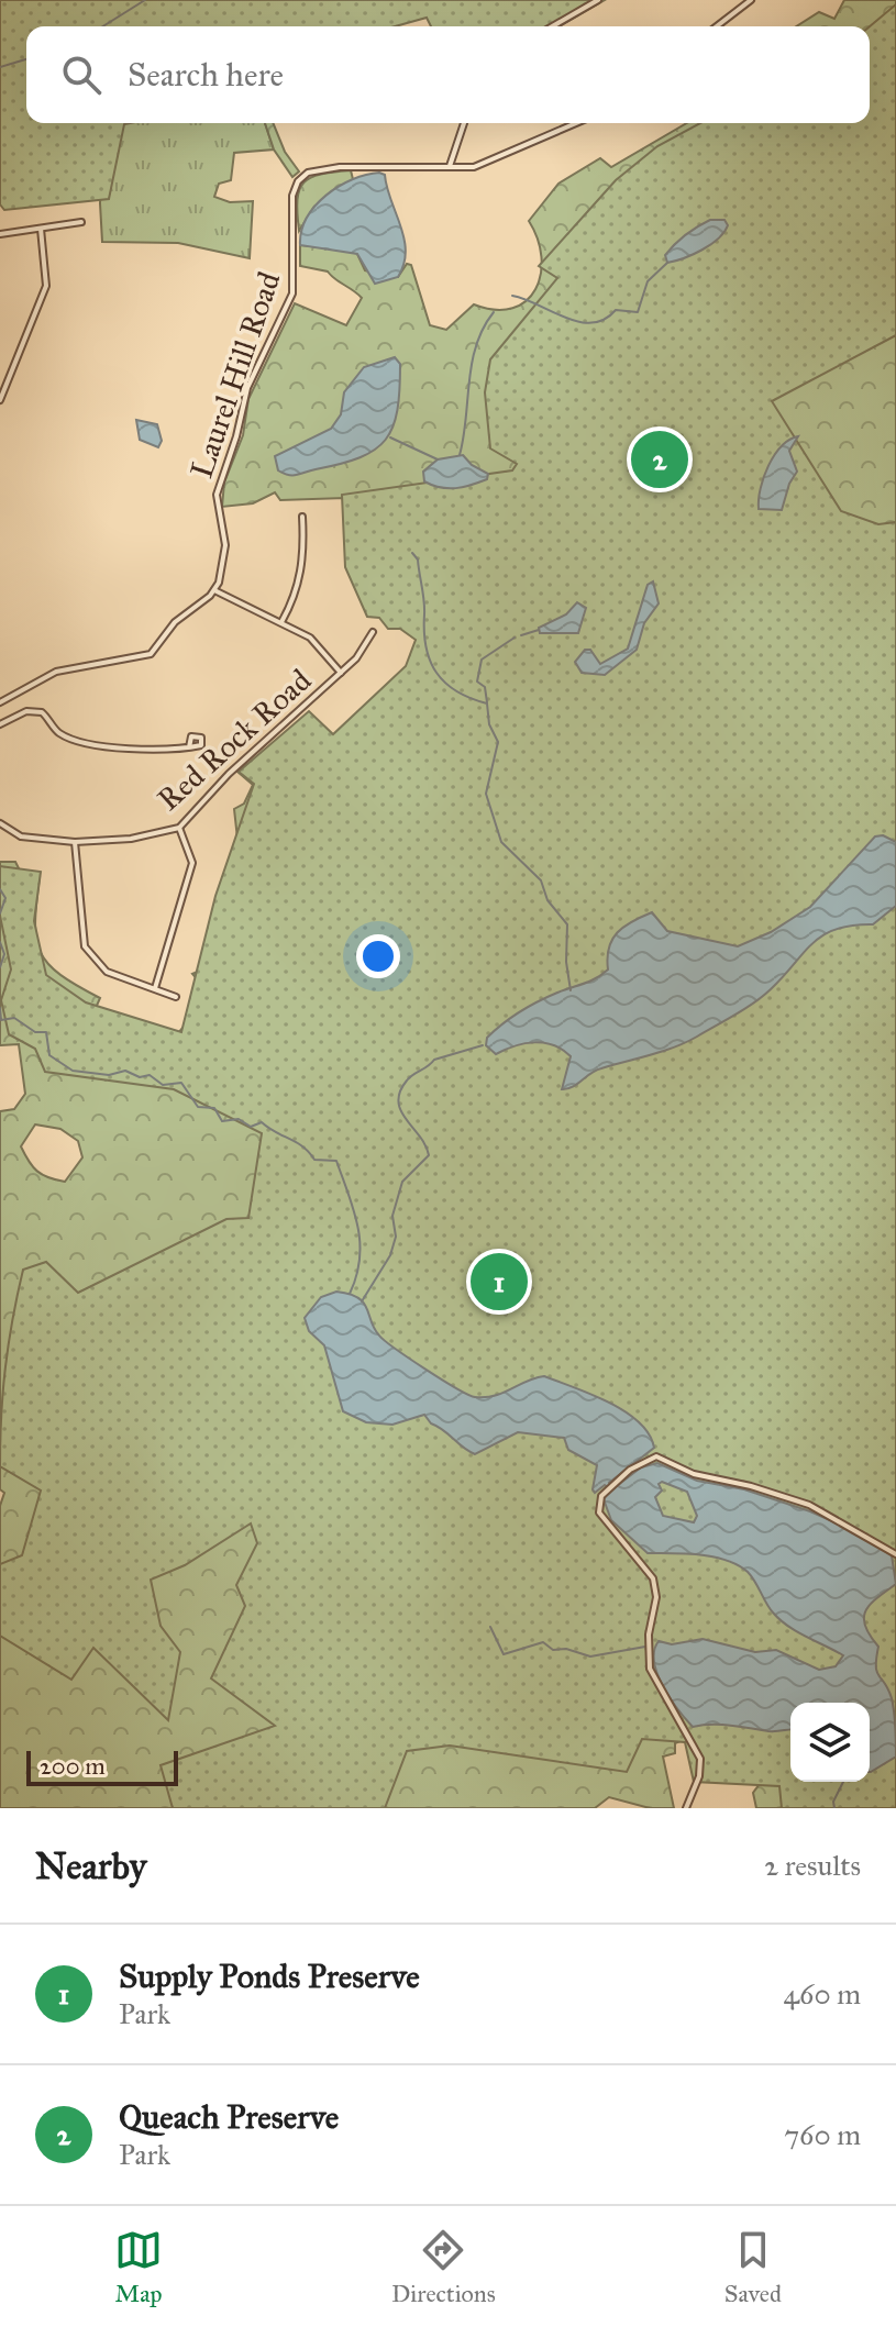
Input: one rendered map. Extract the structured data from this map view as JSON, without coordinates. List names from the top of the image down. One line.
{"streets":{"street":["Laurel Hill Road","Red Rock Road"]},"scale_bar":"200 m","page":{"search":"Search here","pins":["2","1"],"scale":"200 m","heading":["Nearby","2 results"],"list":[{"mark":"1","name":"Supply Ponds Preserve","note":"Park","value":"460 m"},{"mark":"2","name":"Queach Preserve","note":"Park","value":"760 m"}],"nav":["Map","Directions","Saved"]}}
